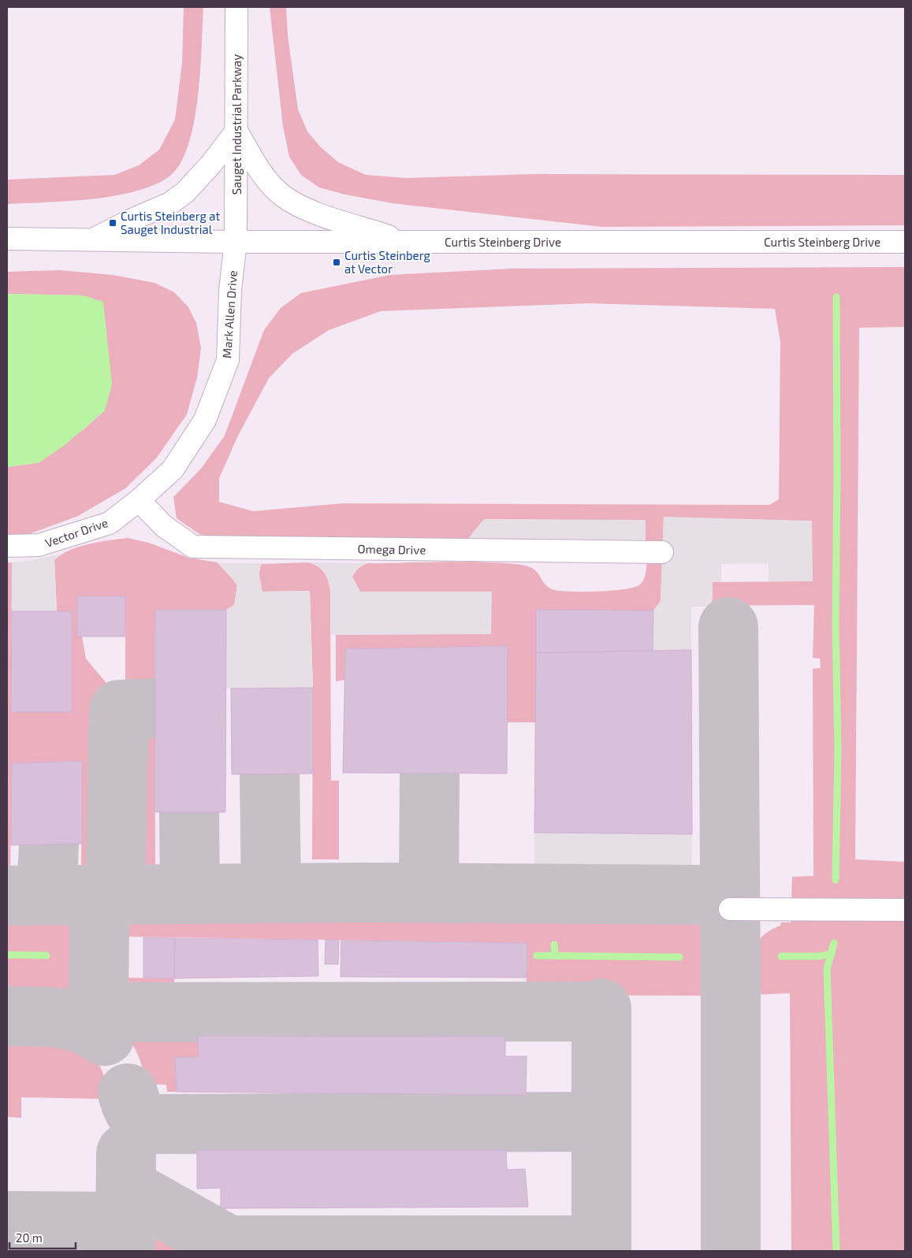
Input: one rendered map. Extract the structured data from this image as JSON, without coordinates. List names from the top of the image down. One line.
{"streets":{"street":["Sauget Industrial Parkway","Curtis Steinberg Drive","Mark Allen Drive","Vector Drive","Omega Drive"]},"crossings":[["Sauget Industrial Parkway","Curtis Steinberg Drive"],["Sauget Industrial Parkway","Mark Allen Drive"],["Curtis Steinberg Drive","Mark Allen Drive"],["Mark Allen Drive","Vector Drive"],["Mark Allen Drive","Omega Drive"],["Vector Drive","Omega Drive"]],"places":{"transit":["Curtis Steinberg at Sauget Industrial","Curtis Steinberg at Vector"]},"scale_bar":"20 m"}
